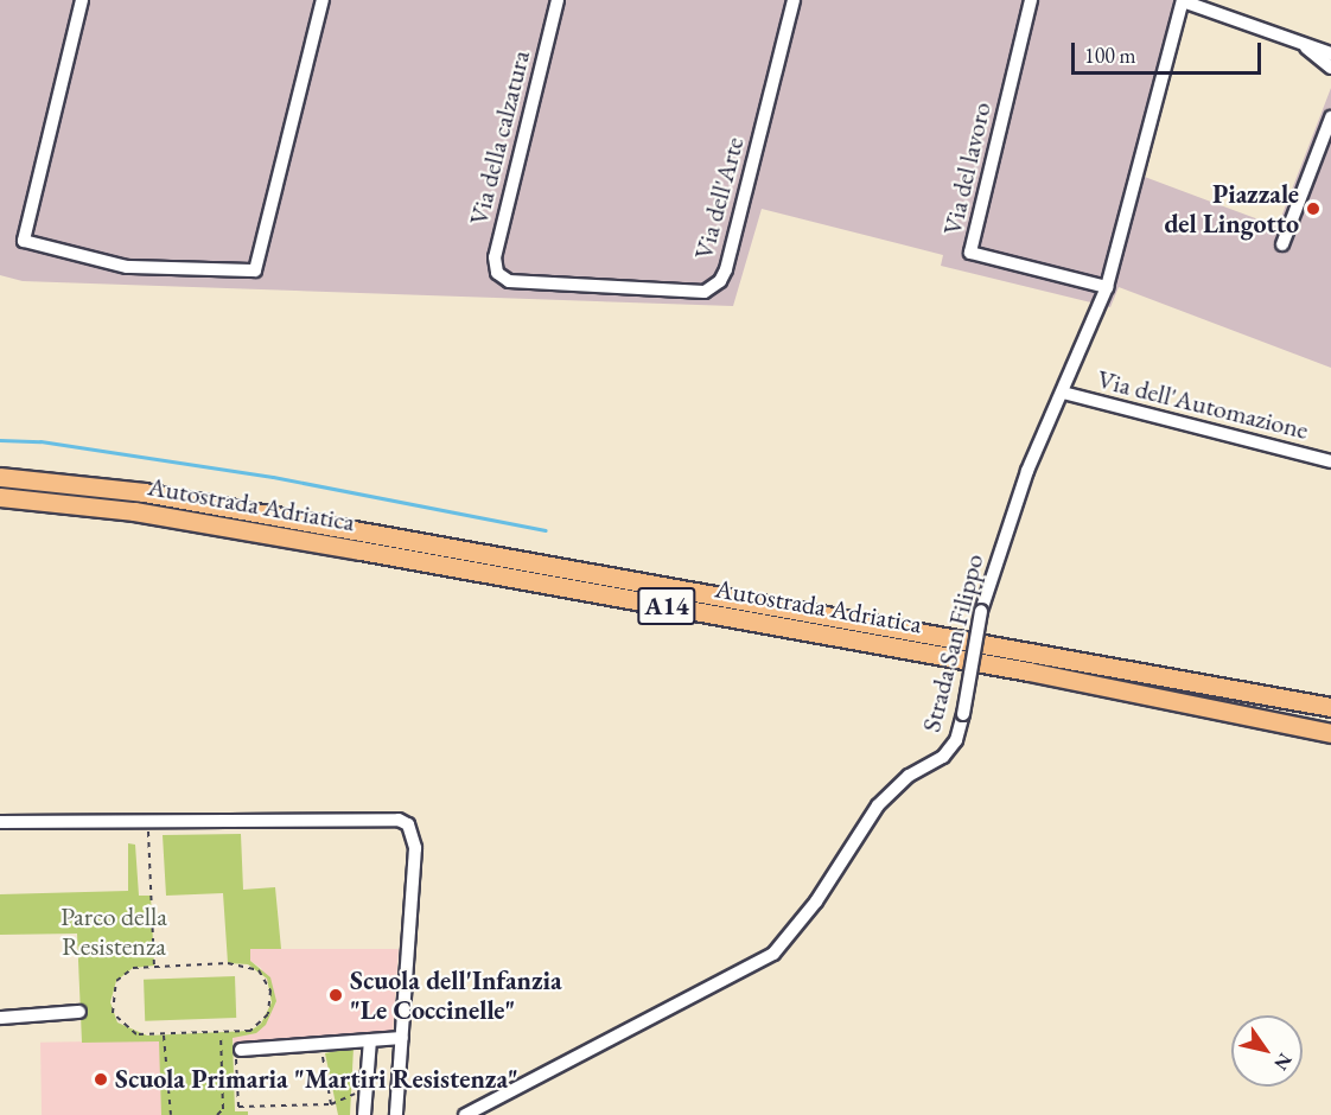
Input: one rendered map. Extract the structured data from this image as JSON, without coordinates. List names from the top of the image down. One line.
{"streets":{"highway":["Autostrada Adriatica","A14"],"street":["Via della calzatura","Via del lavoro","Via dell'Arte","Via dell'Automazione","Strada San Filippo"]},"crossings":[["Via della calzatura","Via dell'Arte"],["Via del lavoro","Strada San Filippo"],["Via dell'Automazione","Strada San Filippo"]],"parks":["Parco della Resistenza"],"places":["Piazzale del Lingotto","Scuola dell'Infanzia \"Le Coccinelle\"","Scuola Primaria \"Martiri Resistenza\""],"scale_bar":"100 m","north":"bottom right"}
